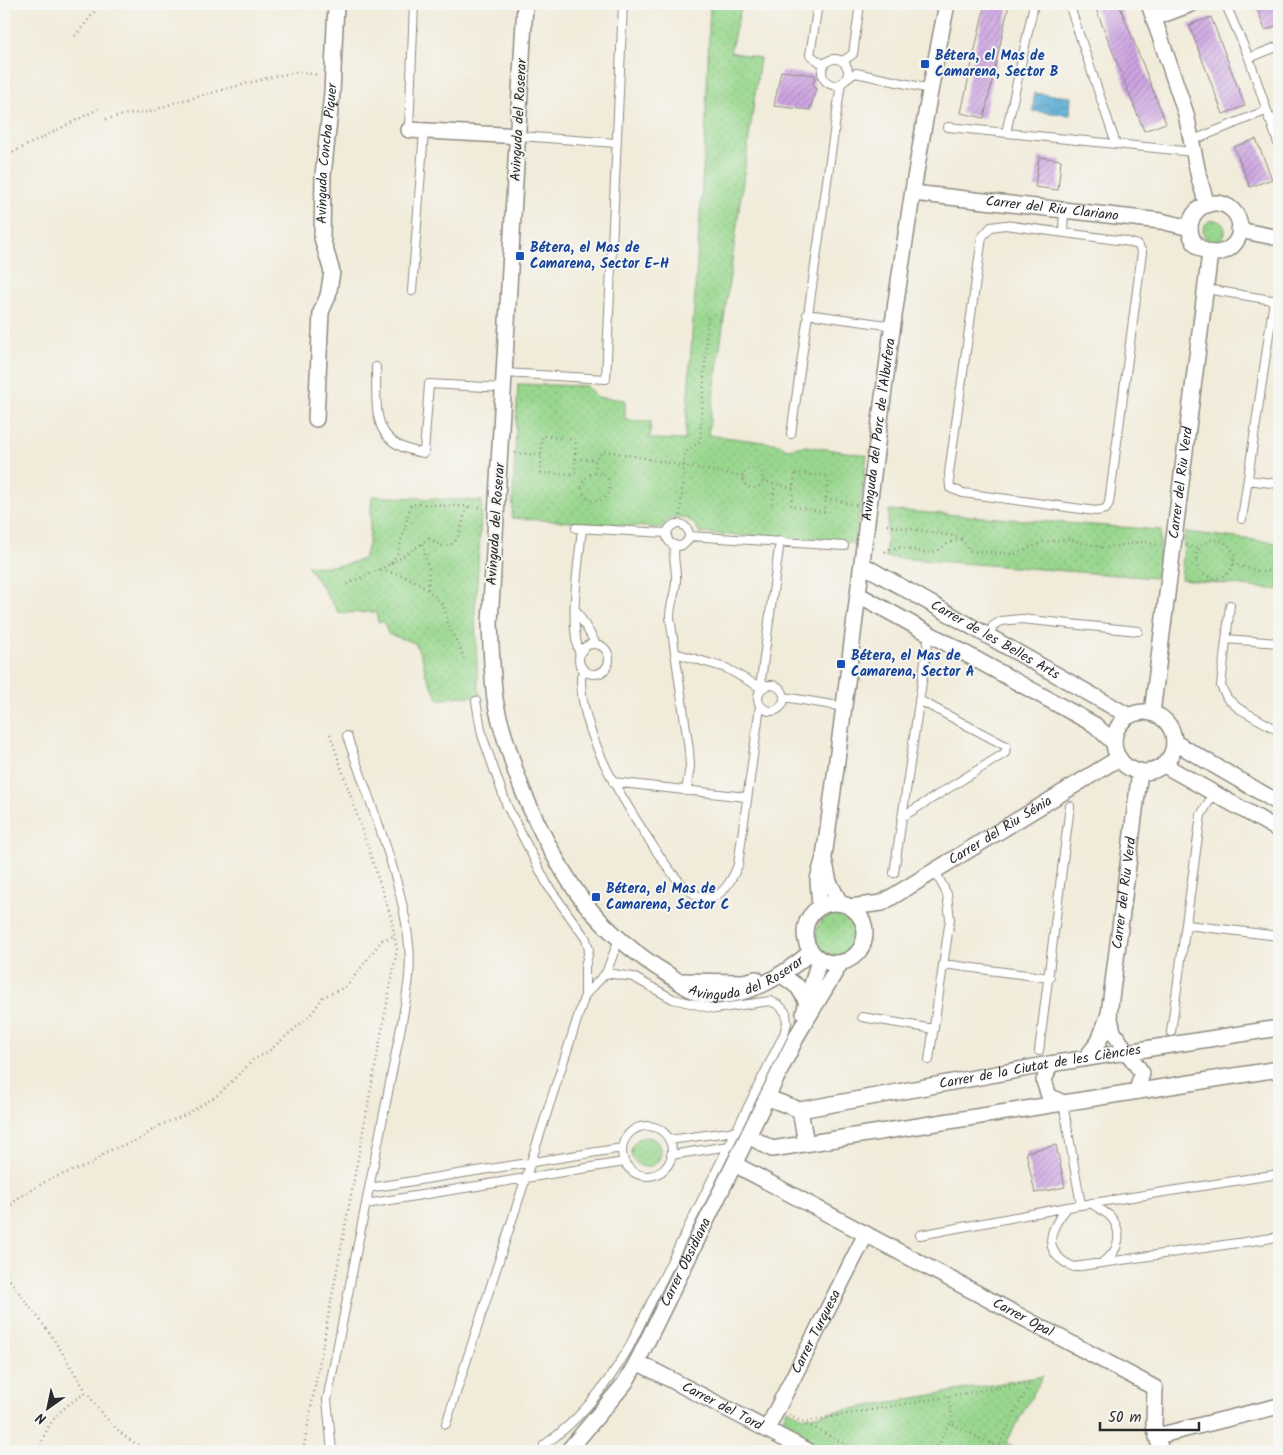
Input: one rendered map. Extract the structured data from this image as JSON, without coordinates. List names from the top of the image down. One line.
{"streets":{"street":["Avinguda del Roserar","Avinguda Concha Piquer","Carrer del Riu Clariano","Avinguda del Parc de l'Albufera","Carrer del Riu Verd","Carrer de les Belles Arts","Carrer del Riu Sénia","Carrer de la Ciutat de les Ciències","Carrer Obsidiana","Carrer Opal","Carrer Turquesa","Carrer del Tord"]},"crossings":[["Avinguda del Roserar","Avinguda del Parc de l'Albufera"],["Avinguda del Roserar","Carrer del Riu Sénia"],["Carrer del Riu Clariano","Avinguda del Parc de l'Albufera"],["Carrer del Riu Clariano","Carrer del Riu Verd"],["Avinguda del Parc de l'Albufera","Carrer de les Belles Arts"],["Avinguda del Parc de l'Albufera","Carrer del Riu Sénia"],["Carrer del Riu Verd","Carrer de les Belles Arts"],["Carrer del Riu Verd","Carrer del Riu Sénia"],["Carrer del Riu Verd","Carrer de la Ciutat de les Ciències"],["Carrer de les Belles Arts","Carrer del Riu Sénia"],["Carrer Obsidiana","Carrer Opal"],["Carrer Obsidiana","Carrer del Tord"],["Carrer Opal","Carrer Turquesa"],["Carrer Turquesa","Carrer del Tord"]],"places":{"transit":["Bétera, el Mas de Camarena, Sector B","Bétera, el Mas de Camarena, Sector E-H","Bétera, el Mas de Camarena, Sector A","Bétera, el Mas de Camarena, Sector C"]},"scale_bar":"50 m","north":"bottom left"}
